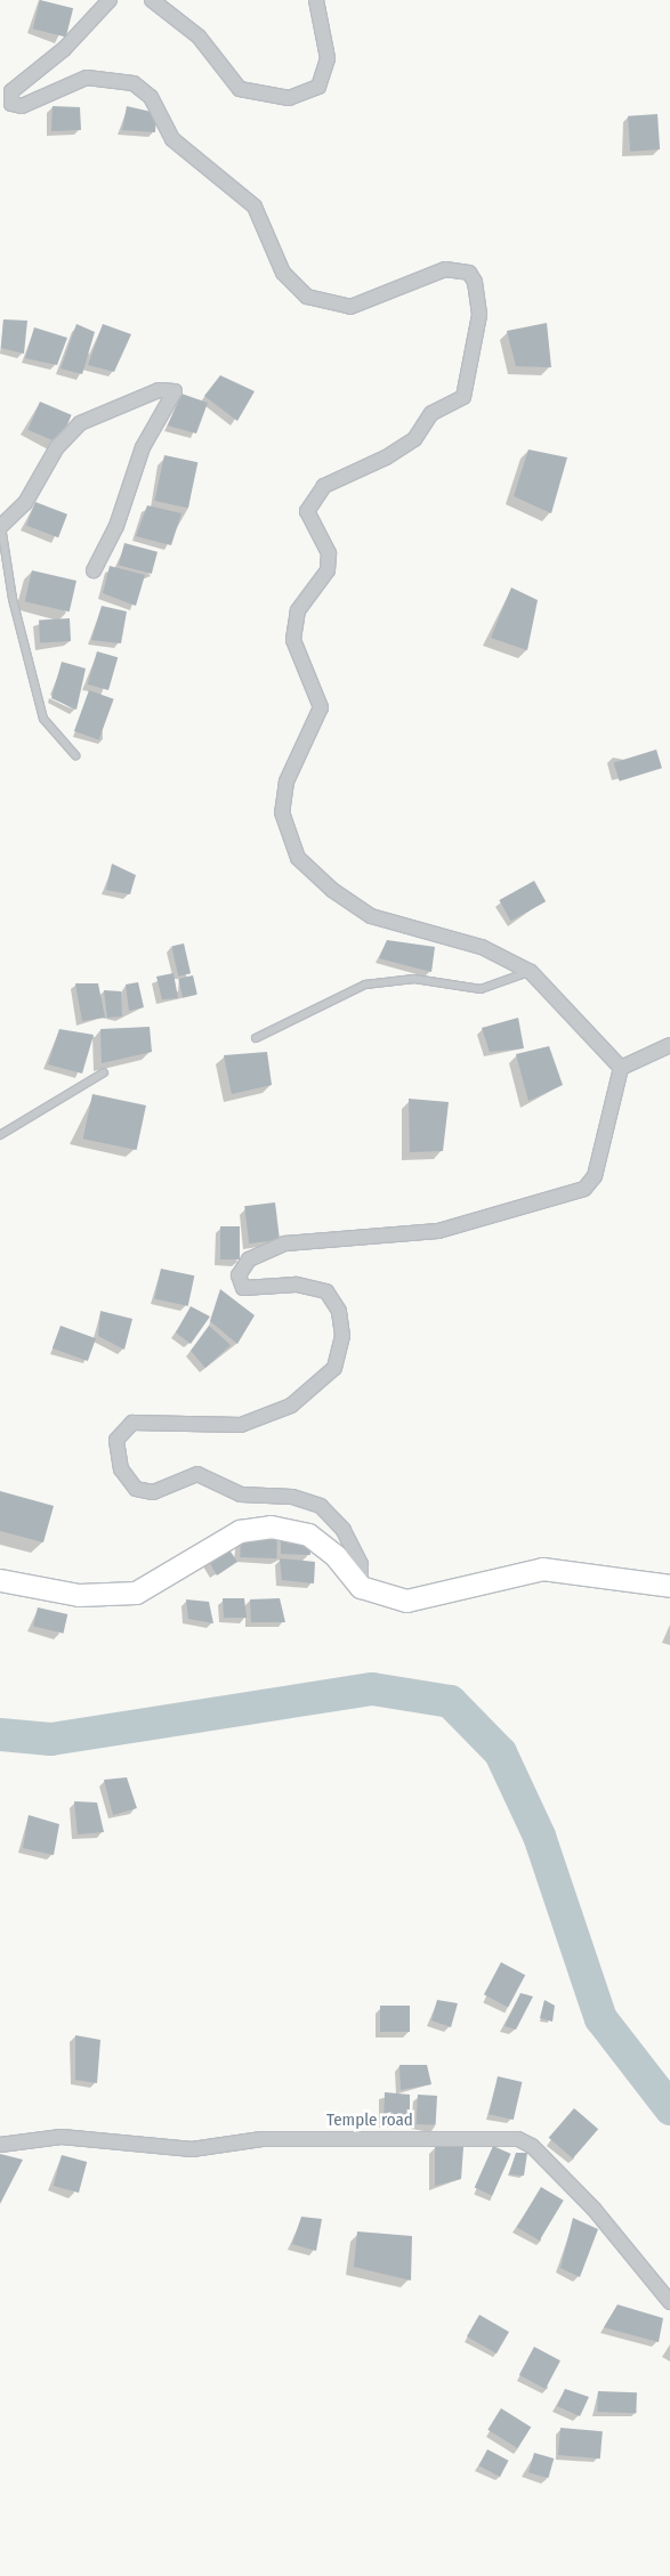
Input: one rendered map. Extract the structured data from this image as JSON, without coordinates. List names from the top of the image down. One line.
{"streets":{"street":["Temple road"]}}
